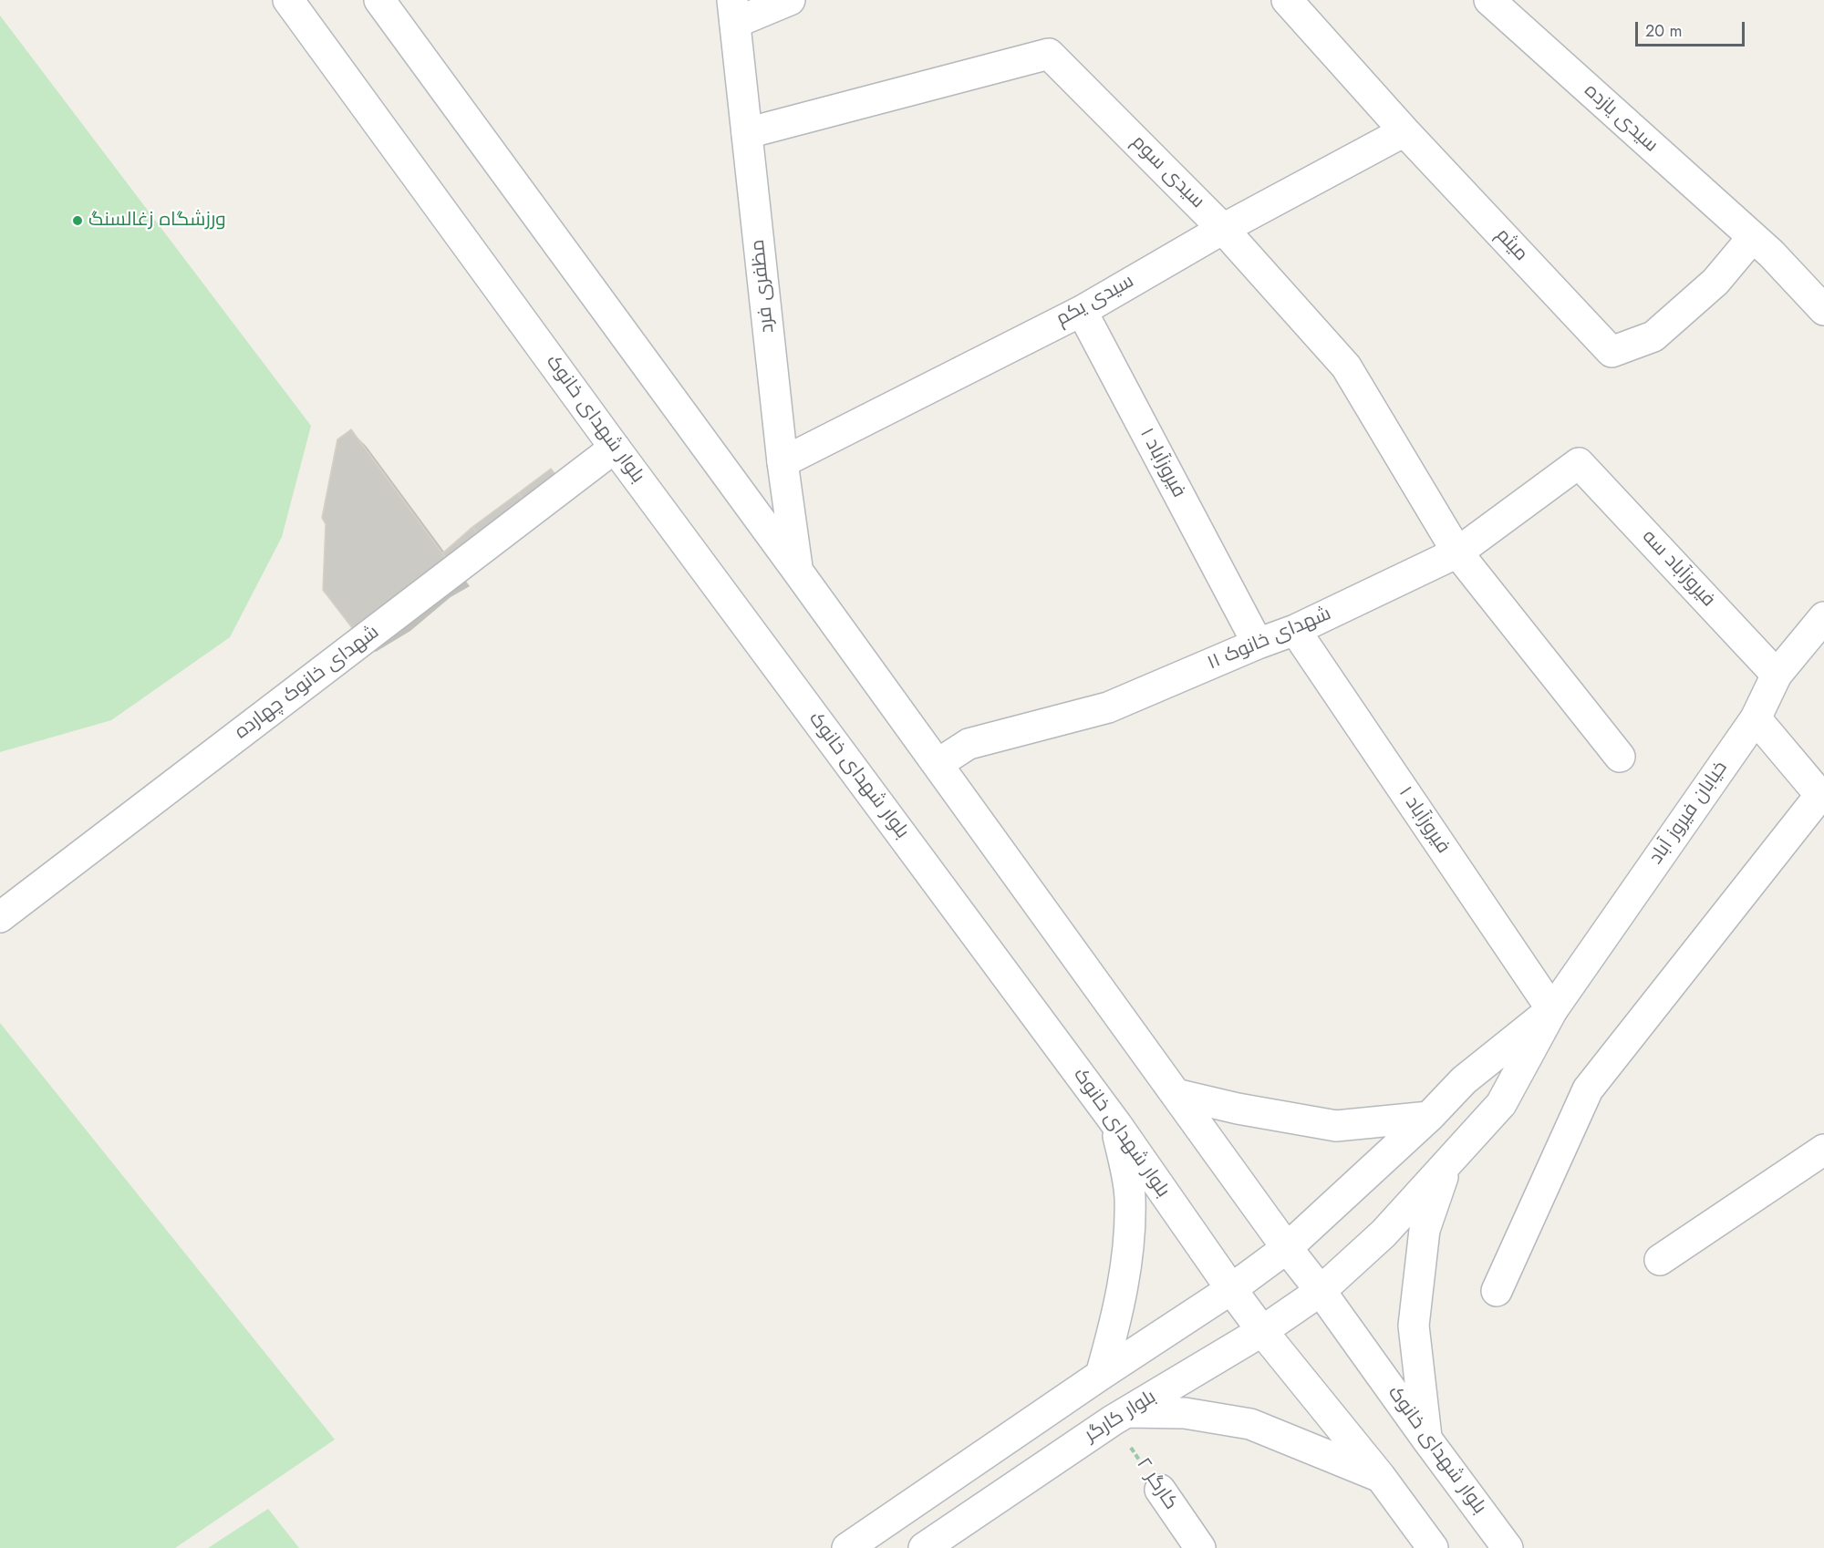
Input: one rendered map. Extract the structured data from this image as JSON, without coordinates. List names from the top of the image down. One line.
{"streets":{"street":["سیدی یازده","سیدی سوم","میثم","مظفری فرد","سیدی یکم","بلوار شهدای خانوک","فیروزآباد ۱","فیروزآباد سه","شهدای خانوک ۱۱","شهدای خانوک چهارده","خیابان فیروز آباد","بلوار کارگر","کارگر ۲"]},"crossings":[["سیدی یازده","میثم"],["سیدی سوم","مظفری فرد"],["سیدی سوم","سیدی یکم"],["سیدی سوم","شهدای خانوک ۱۱"],["میثم","سیدی یکم"],["مظفری فرد","سیدی یکم"],["مظفری فرد","بلوار شهدای خانوک"],["سیدی یکم","فیروزآباد ۱"],["بلوار شهدای خانوک","شهدای خانوک ۱۱"],["بلوار شهدای خانوک","شهدای خانوک چهارده"],["بلوار شهدای خانوک","بلوار کارگر"],["فیروزآباد ۱","شهدای خانوک ۱۱"],["فیروزآباد ۱","خیابان فیروز آباد"],["فیروزآباد ۱","بلوار کارگر"],["فیروزآباد سه","شهدای خانوک ۱۱"],["فیروزآباد سه","خیابان فیروز آباد"],["خیابان فیروز آباد","بلوار کارگر"],["بلوار کارگر","کارگر ۲"]],"places":["ورزشگاه زغالسنگ"],"scale_bar":"20 m"}
